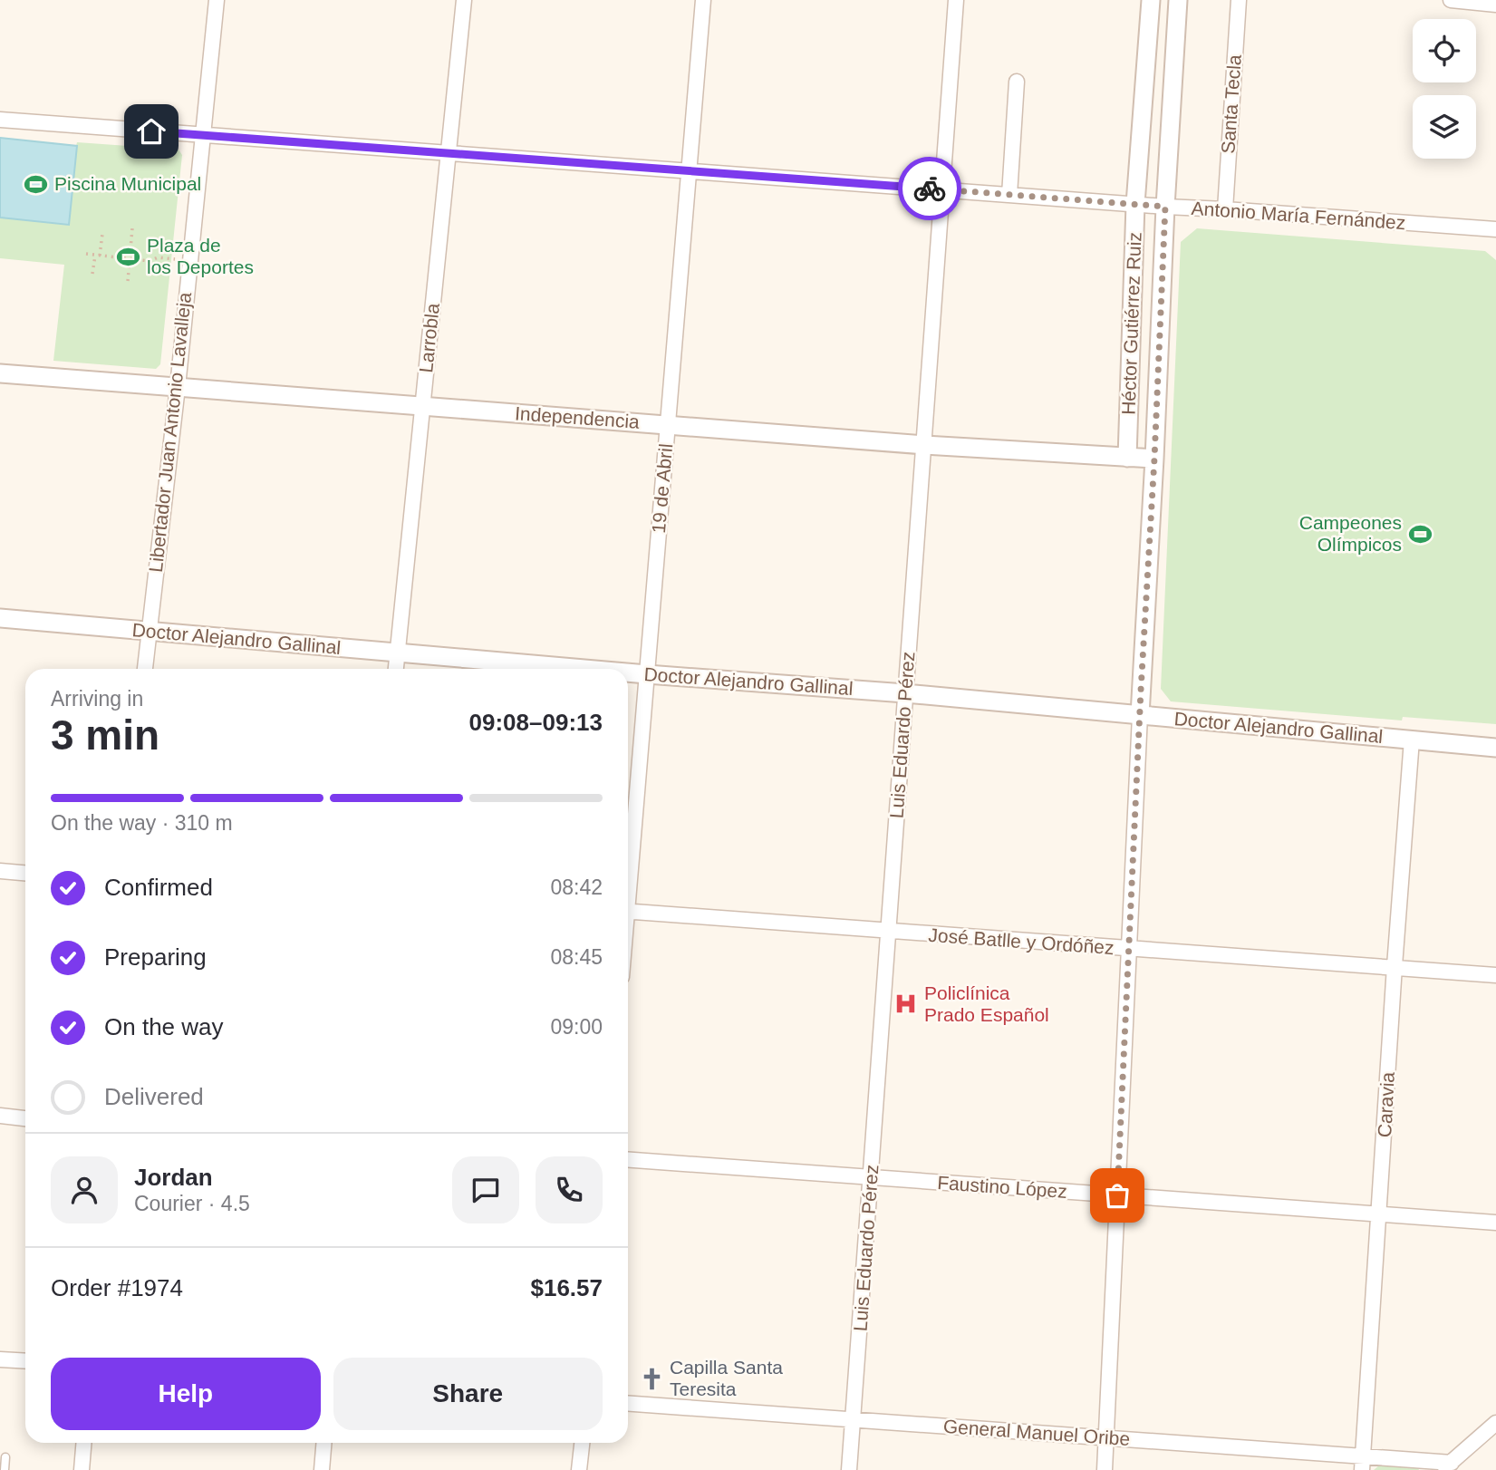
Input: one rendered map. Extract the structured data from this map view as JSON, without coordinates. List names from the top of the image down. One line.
{"streets":{"street":["Santa Tecla","Antonio María Fernández","Héctor Gutiérrez Ruiz","Larrobla","Independencia","Libertador Juan Antonio Lavalleja","19 de Abril","Doctor Alejandro Gallinal","Luis Eduardo Pérez","José Batlle y Ordóñez","Caravia","Faustino López","General Manuel Oribe"]},"crossings":[["Santa Tecla","Antonio María Fernández"],["Antonio María Fernández","Héctor Gutiérrez Ruiz"],["Antonio María Fernández","Larrobla"],["Antonio María Fernández","Libertador Juan Antonio Lavalleja"],["Antonio María Fernández","19 de Abril"],["Antonio María Fernández","Luis Eduardo Pérez"],["Héctor Gutiérrez Ruiz","Independencia"],["Larrobla","Independencia"],["Larrobla","Doctor Alejandro Gallinal"],["Independencia","Libertador Juan Antonio Lavalleja"],["Independencia","19 de Abril"],["Independencia","Luis Eduardo Pérez"],["Libertador Juan Antonio Lavalleja","Doctor Alejandro Gallinal"],["19 de Abril","Doctor Alejandro Gallinal"],["Doctor Alejandro Gallinal","Luis Eduardo Pérez"],["Doctor Alejandro Gallinal","Caravia"],["Luis Eduardo Pérez","José Batlle y Ordóñez"],["Luis Eduardo Pérez","Faustino López"],["Luis Eduardo Pérez","General Manuel Oribe"],["José Batlle y Ordóñez","Caravia"],["Caravia","Faustino López"],["Caravia","General Manuel Oribe"]],"places":{"sports":["Piscina Municipal","Plaza de los Deportes","Campeones Olímpicos"],"hospital":["Policlínica Prado Español"],"church":["Capilla Santa Teresita"]},"page":{"heading":["3 min","Arriving in","09:08–09:13"],"panel":["Jordan","Courier · 4.5","Order #1974","$16.57"],"bar":"On the way · 310 m","list":[["Confirmed","08:42"],["Preparing","08:45"],["On the way","09:00"],"Delivered"],"buttons":["Help","Share"]}}
